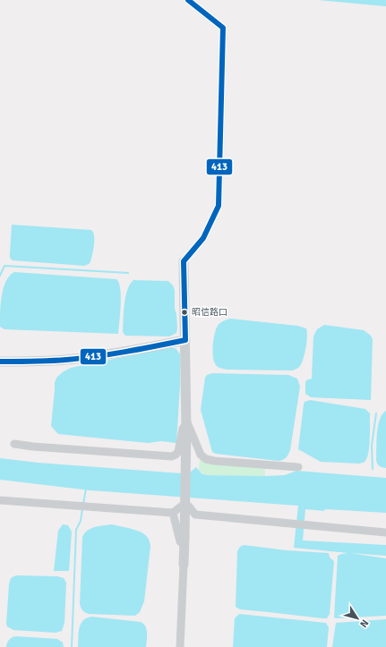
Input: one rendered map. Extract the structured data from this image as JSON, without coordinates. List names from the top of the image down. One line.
{"places":["昭信路口"],"lines":["transit line 413"],"north":"bottom right"}
